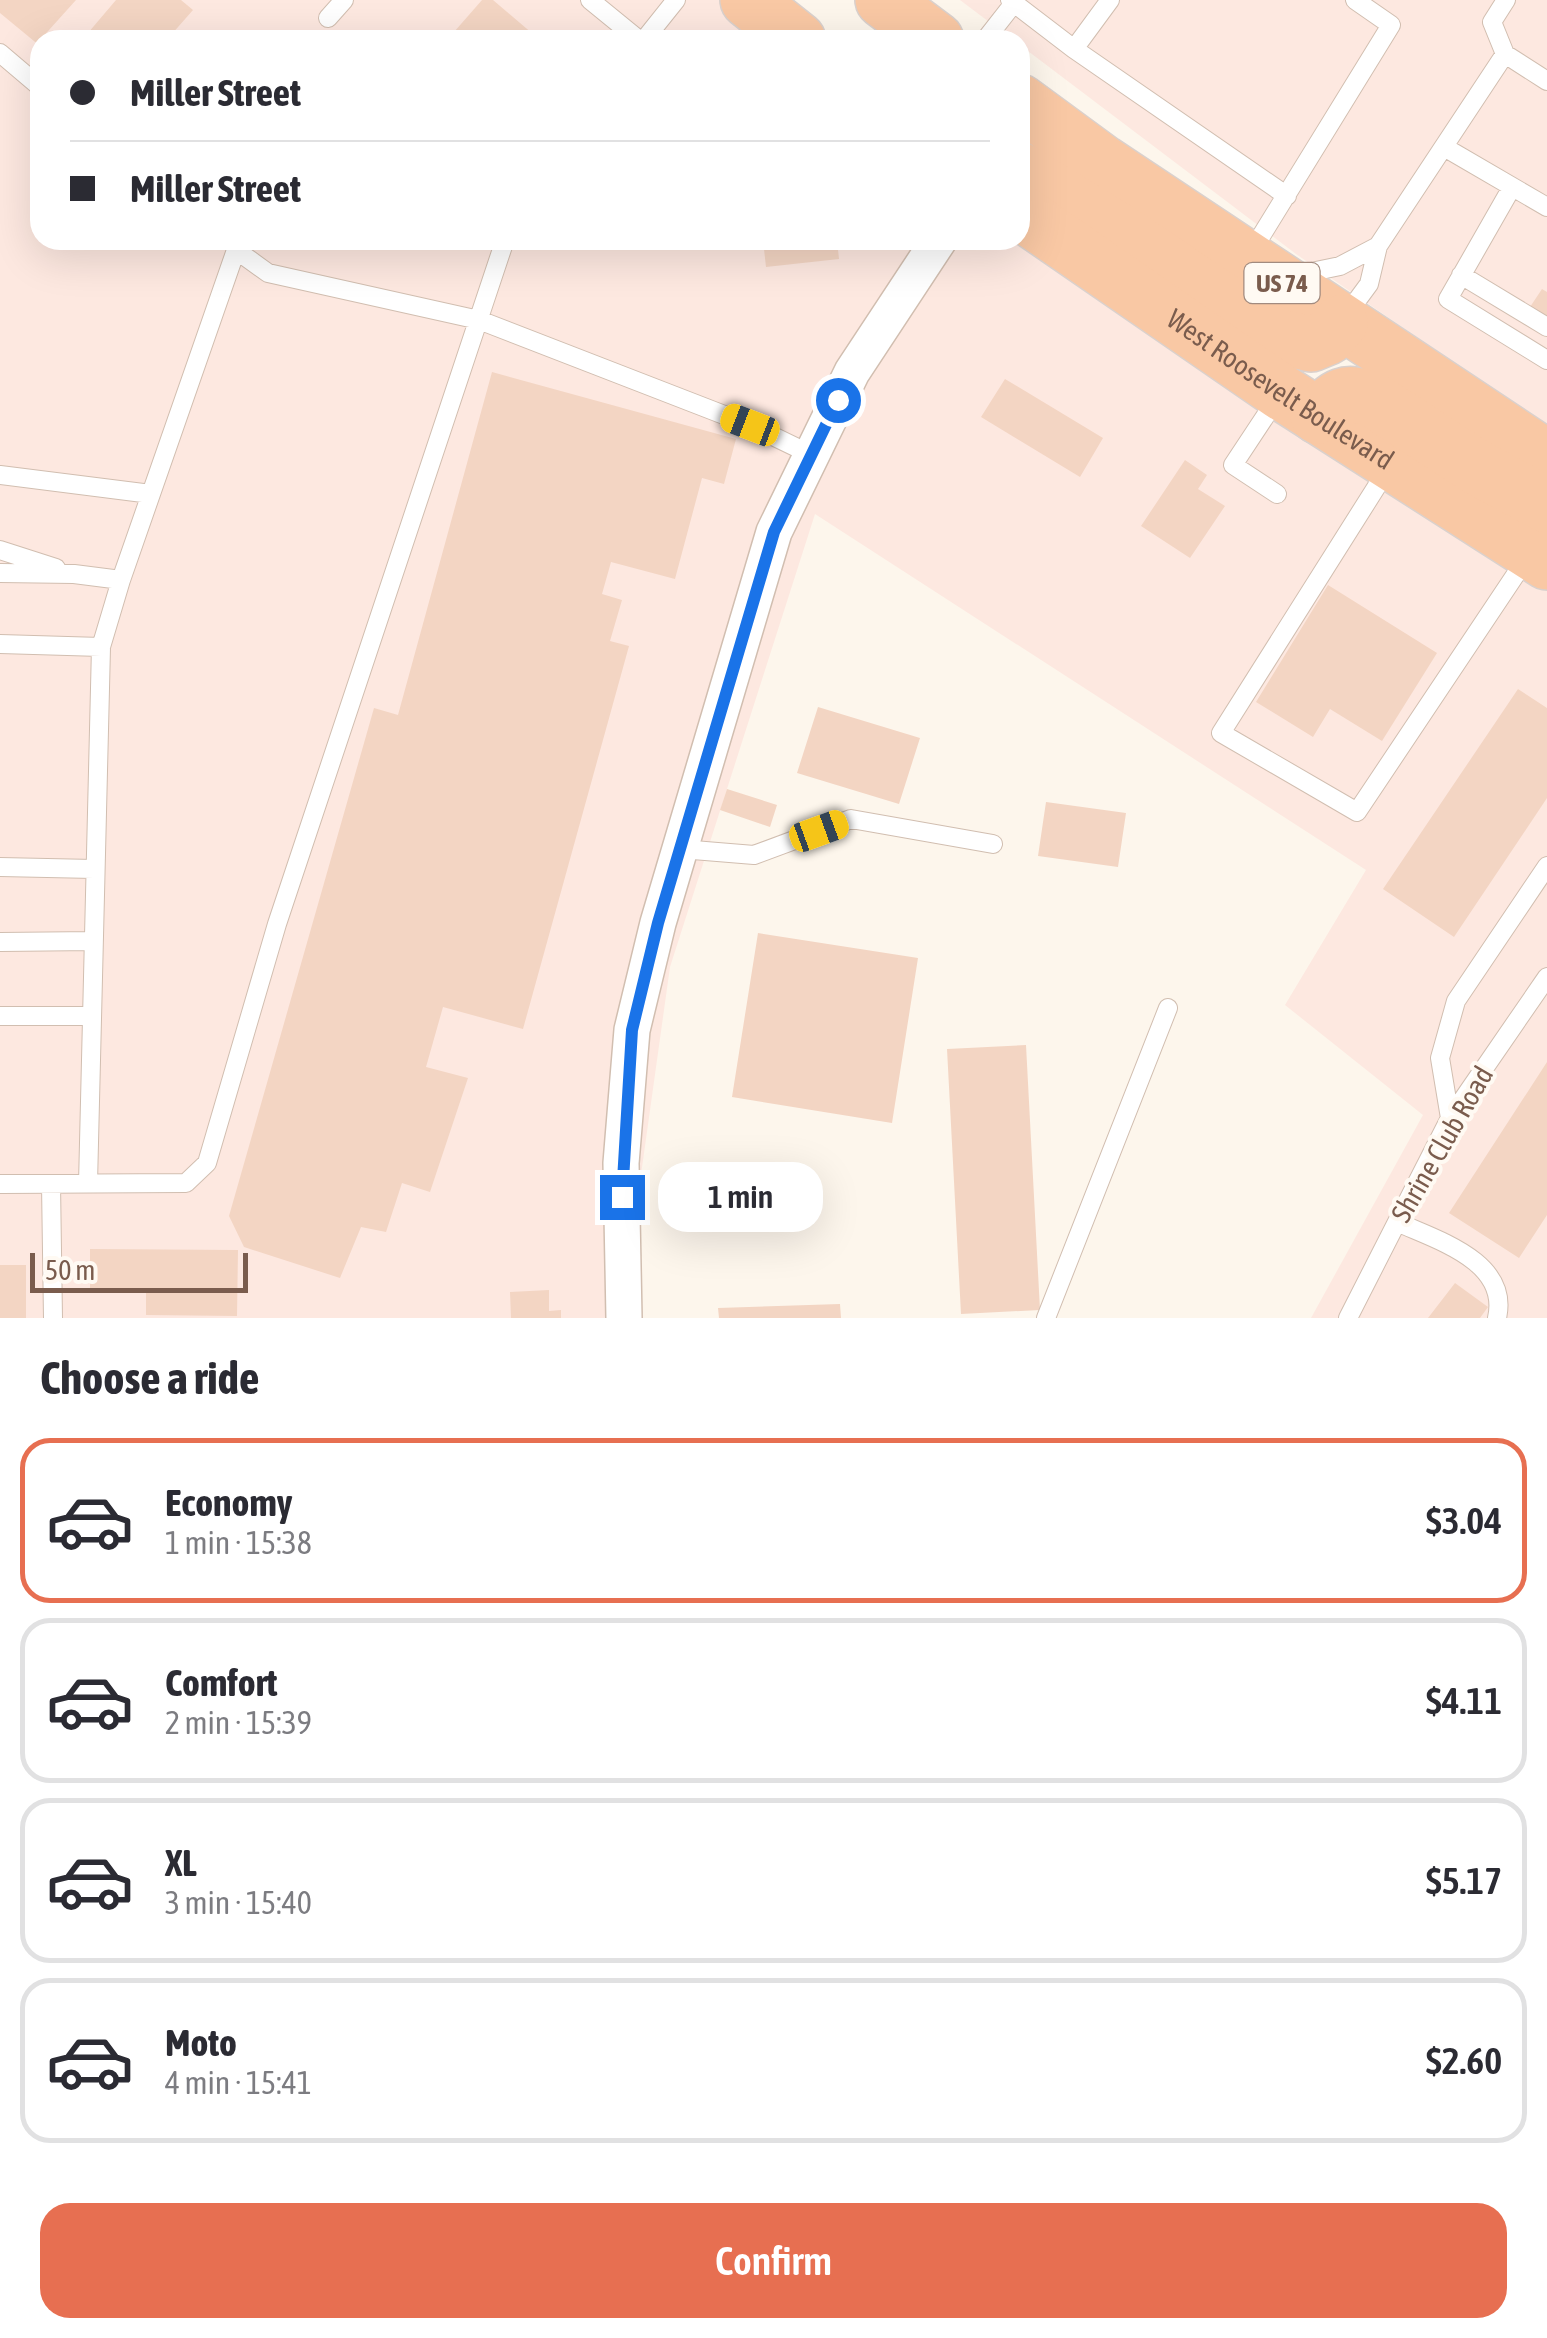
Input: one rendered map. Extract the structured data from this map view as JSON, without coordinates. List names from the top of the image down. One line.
{"streets":{"highway":["US 74","West Roosevelt Boulevard"],"lane":["Shrine Club Road"]},"scale_bar":"50 m","page":{"banner":["Miller Street","Miller Street"],"bubble":"1 min","scale":"50 m","heading":"Choose a ride","list":[{"name":"Economy","note":"1 min · 15:38","value":"$3.04"},{"name":"Comfort","note":"2 min · 15:39","value":"$4.11"},{"name":"XL","note":"3 min · 15:40","value":"$5.17"},{"name":"Moto","note":"4 min · 15:41","value":"$2.60"}],"buttons":"Confirm"}}
